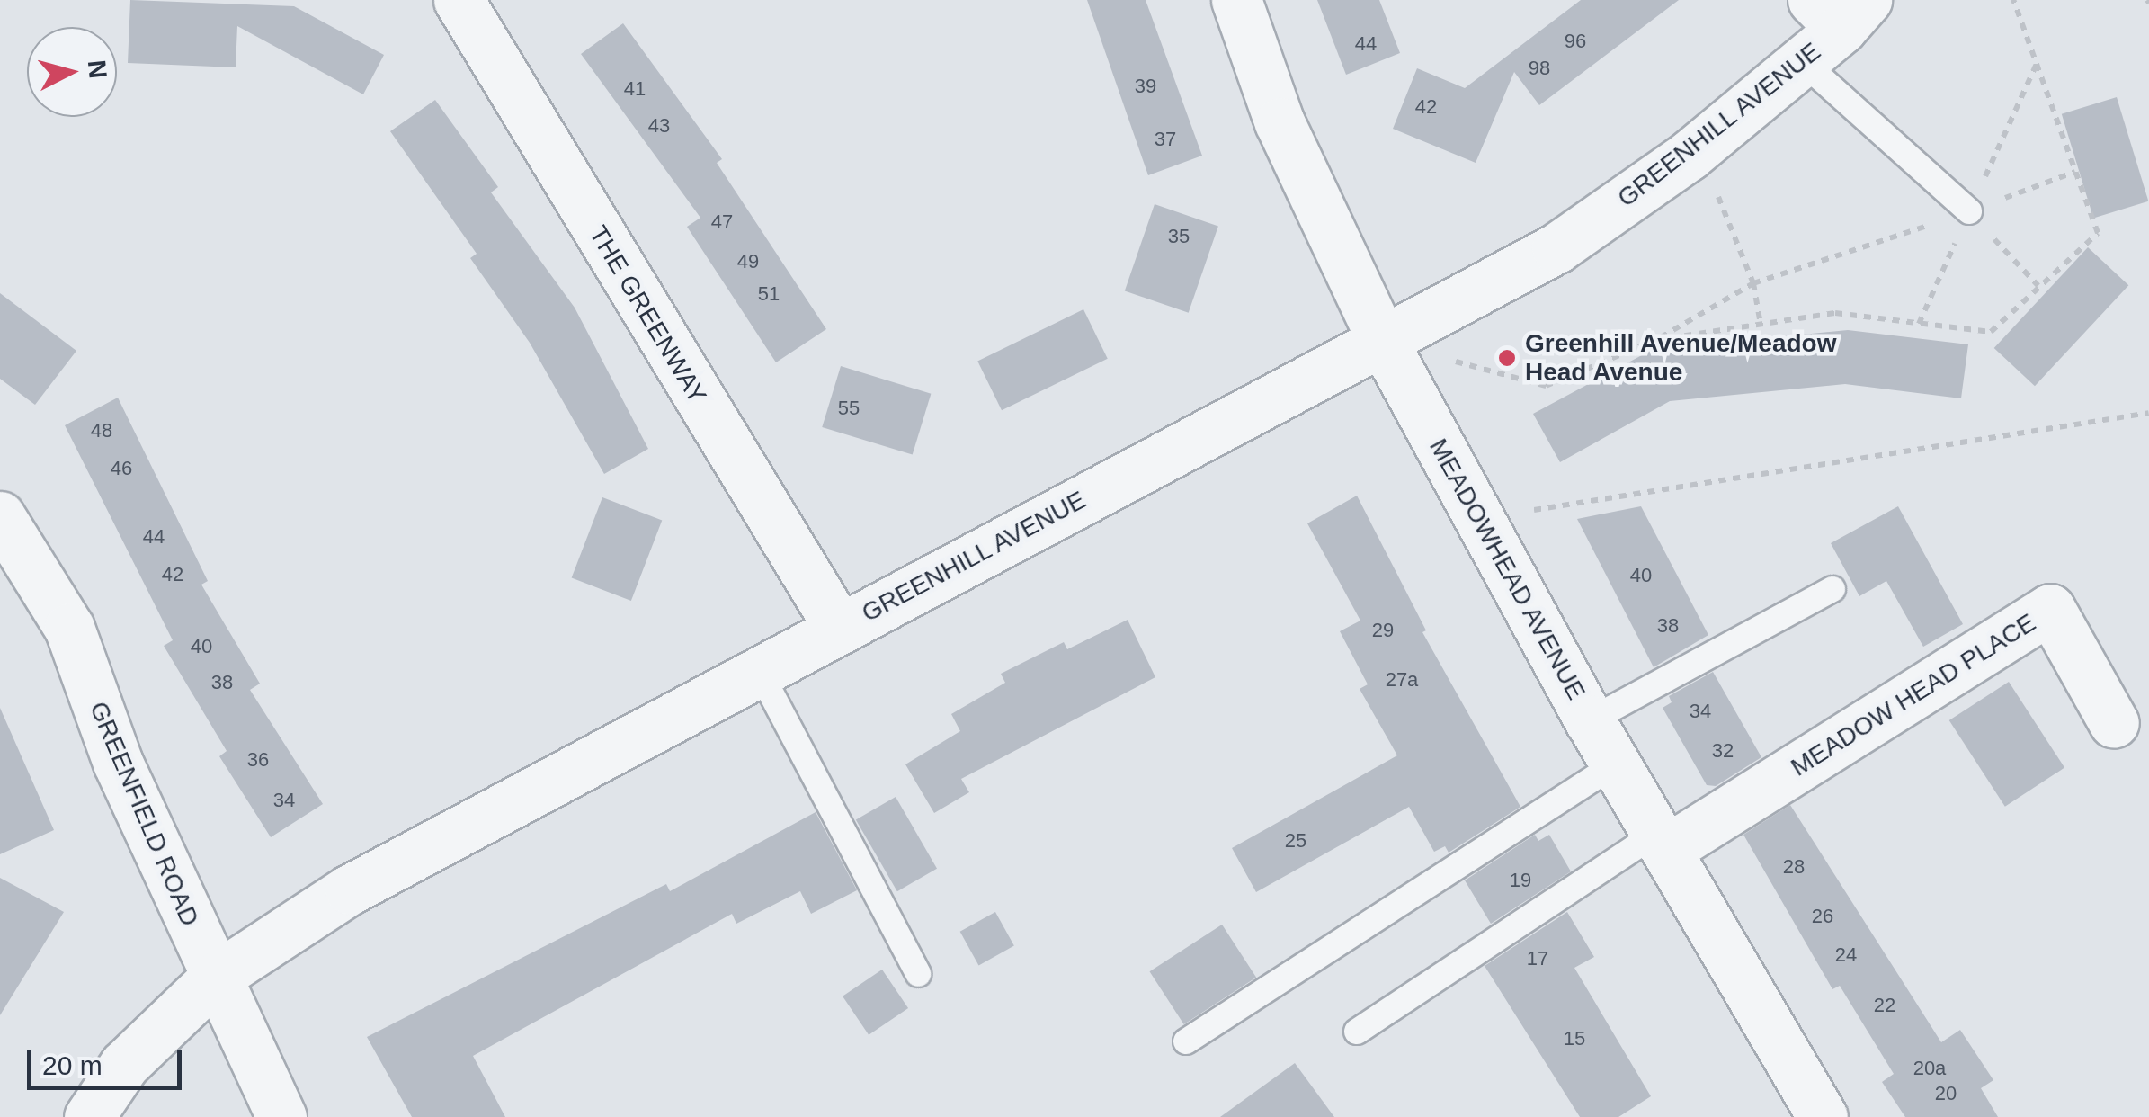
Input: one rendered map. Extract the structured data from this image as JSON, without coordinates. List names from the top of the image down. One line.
{"streets":{"street":["GREENHILL AVENUE","THE GREENWAY","MEADOWHEAD AVENUE","MEADOW HEAD PLACE","GREENFIELD ROAD"]},"crossings":[["GREENHILL AVENUE","THE GREENWAY"],["GREENHILL AVENUE","MEADOWHEAD AVENUE"],["GREENHILL AVENUE","GREENFIELD ROAD"],["MEADOWHEAD AVENUE","MEADOW HEAD PLACE"]],"places":["Greenhill Avenue/Meadow Head Avenue"],"house_numbers":["96","44","98","39","41","42","43","37","47","35","49","51","55","48","46","44","42","40","38","29","40","27a","38","34","32","36","34","25","28","19","26","24","17","22","15","20a","20"],"scale_bar":"20 m","north":"right"}
